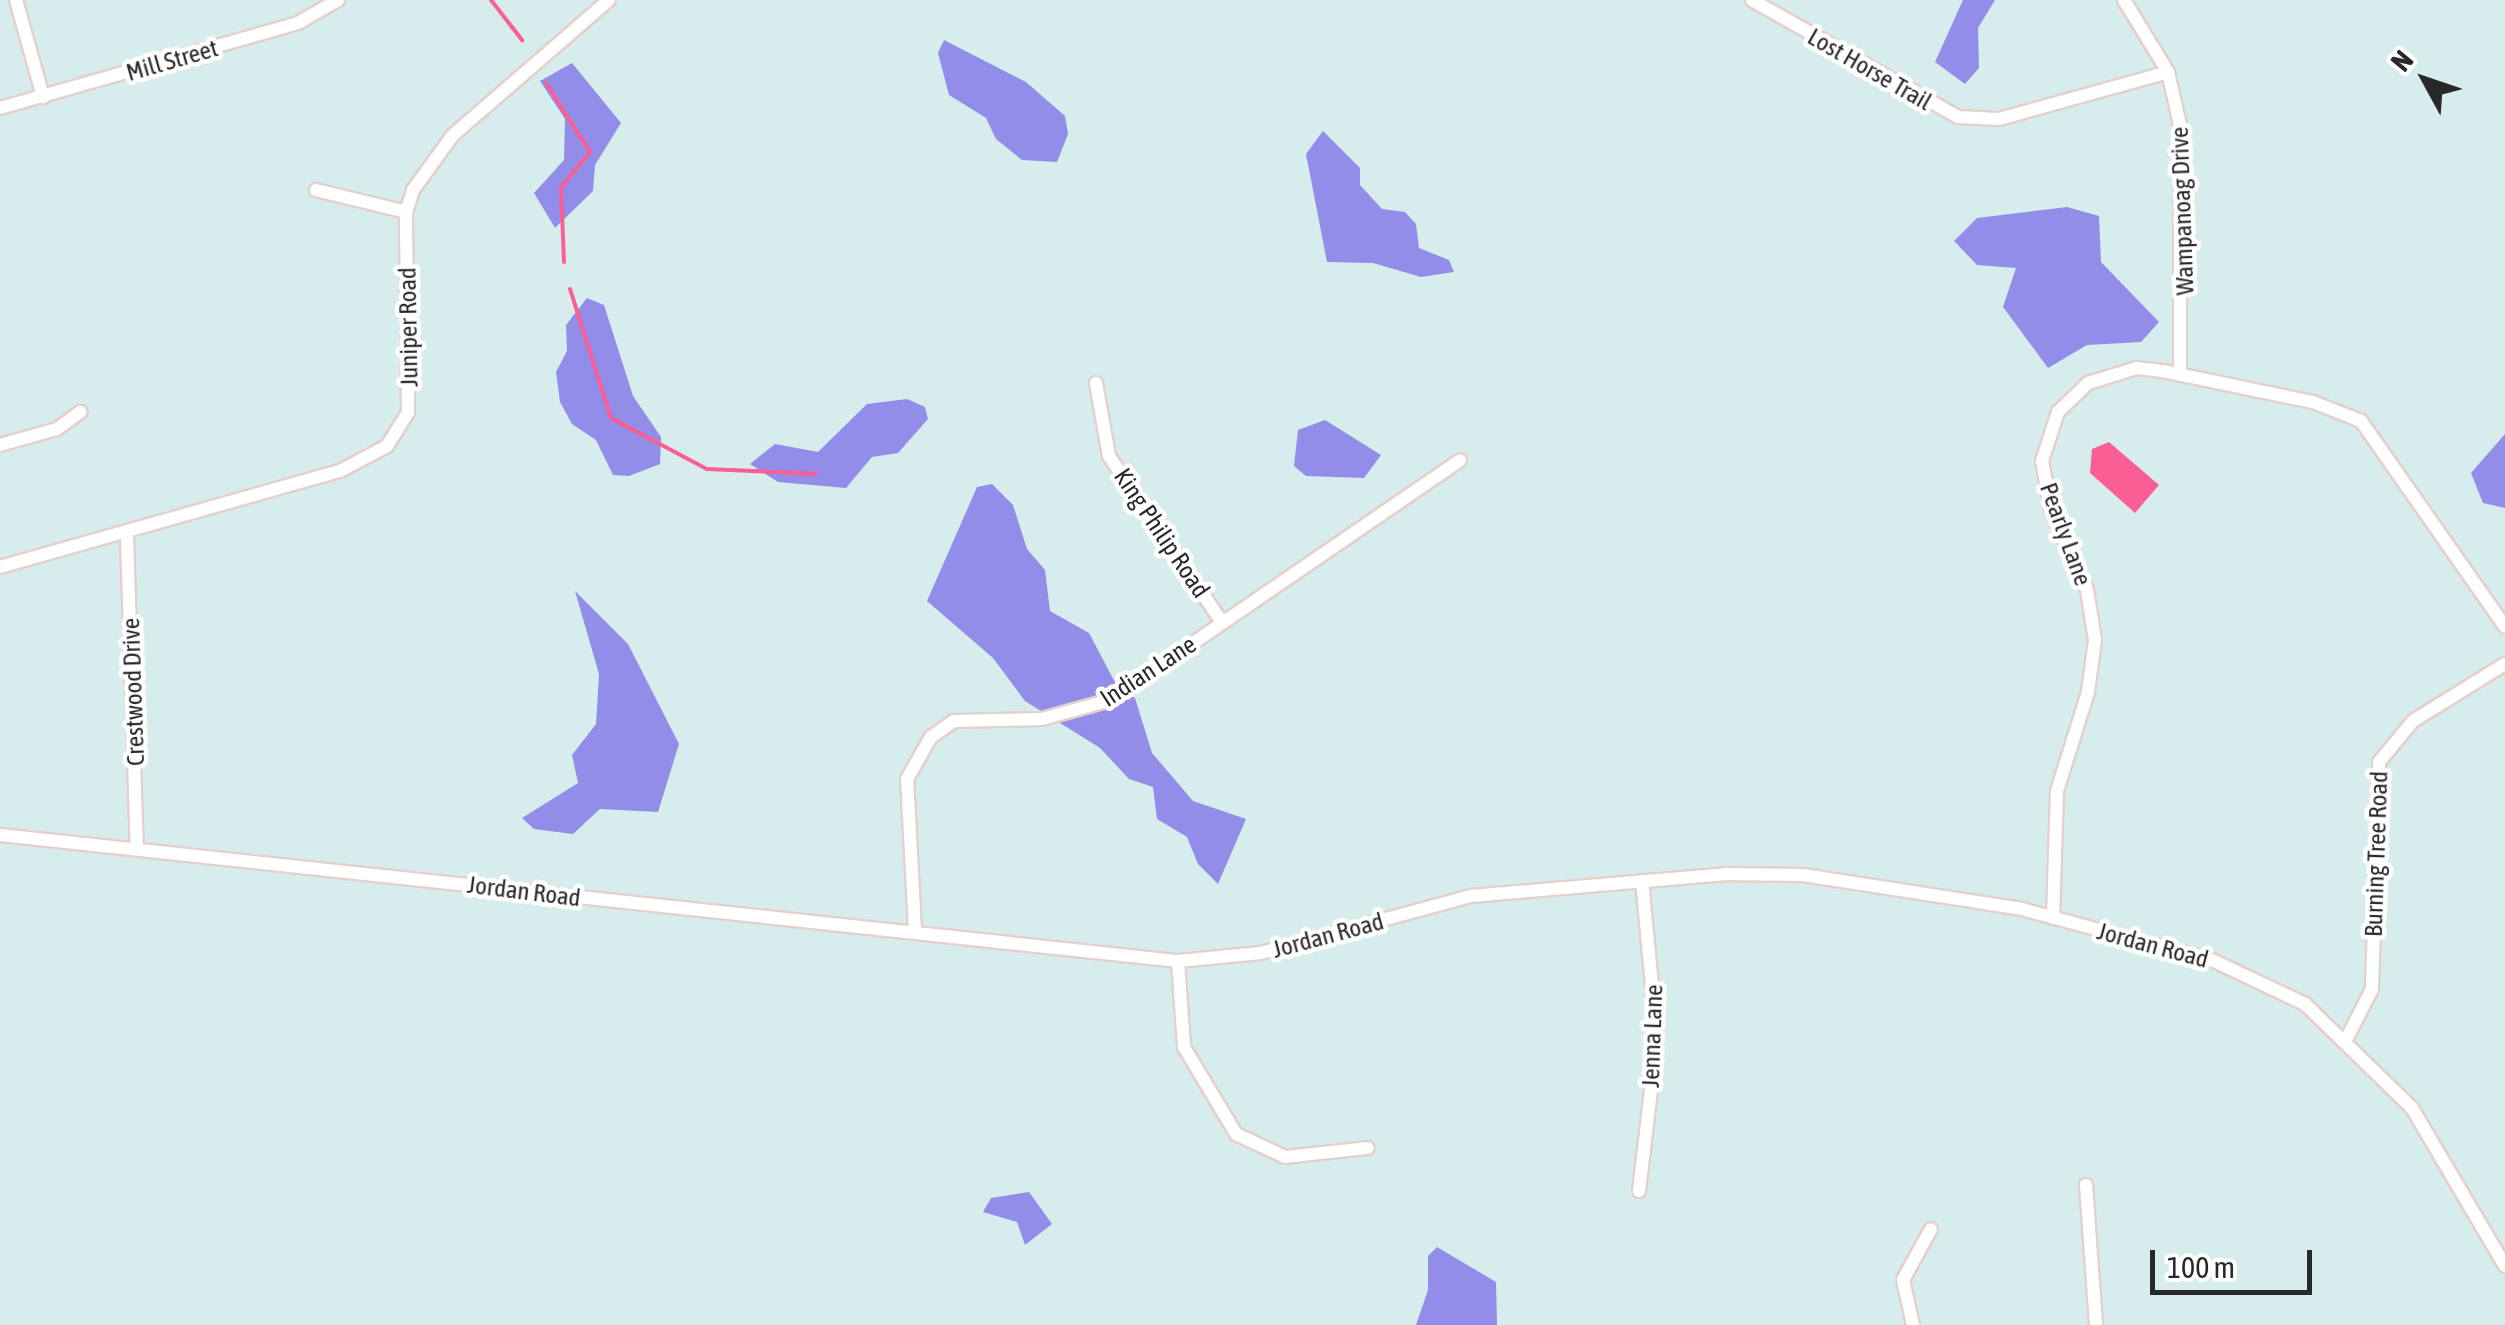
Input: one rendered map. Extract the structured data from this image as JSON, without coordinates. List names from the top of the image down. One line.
{"streets":{"street":["Mill Street","Lost Horse Trail","Wampanoag Drive","Juniper Road","King Philip Road","Pearly Lane","Indian Lane","Crestwood Drive","Burning Tree Road","Jordan Road","Jenna Lane"]},"crossings":[["Lost Horse Trail","Wampanoag Drive"],["Wampanoag Drive","Pearly Lane"],["Juniper Road","Crestwood Drive"],["King Philip Road","Indian Lane"],["Pearly Lane","Jordan Road"],["Indian Lane","Jordan Road"],["Crestwood Drive","Jordan Road"],["Burning Tree Road","Jordan Road"],["Jordan Road","Jenna Lane"]],"scale_bar":"100 m","north":"top left"}
